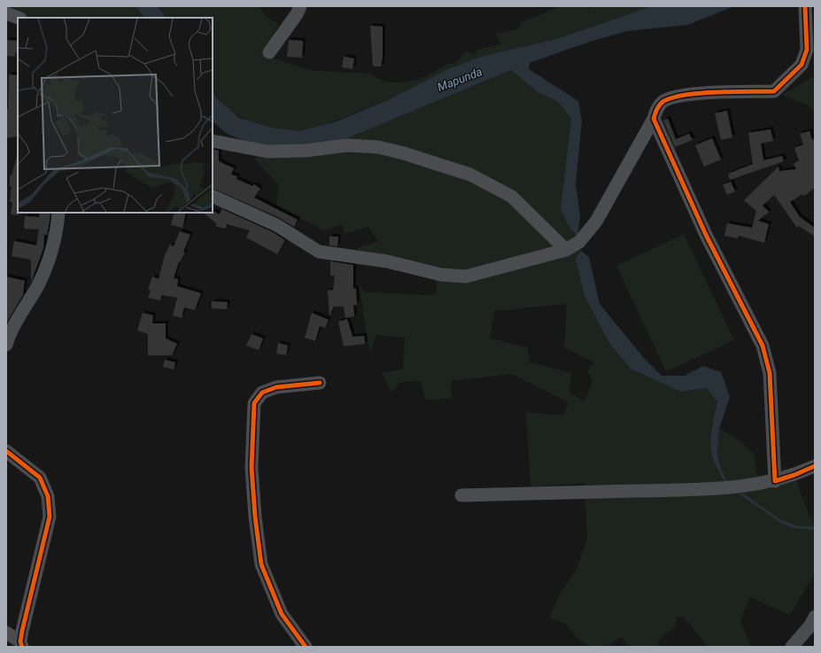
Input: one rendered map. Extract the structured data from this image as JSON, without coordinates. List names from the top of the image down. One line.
{"water":["Mapunda"]}
